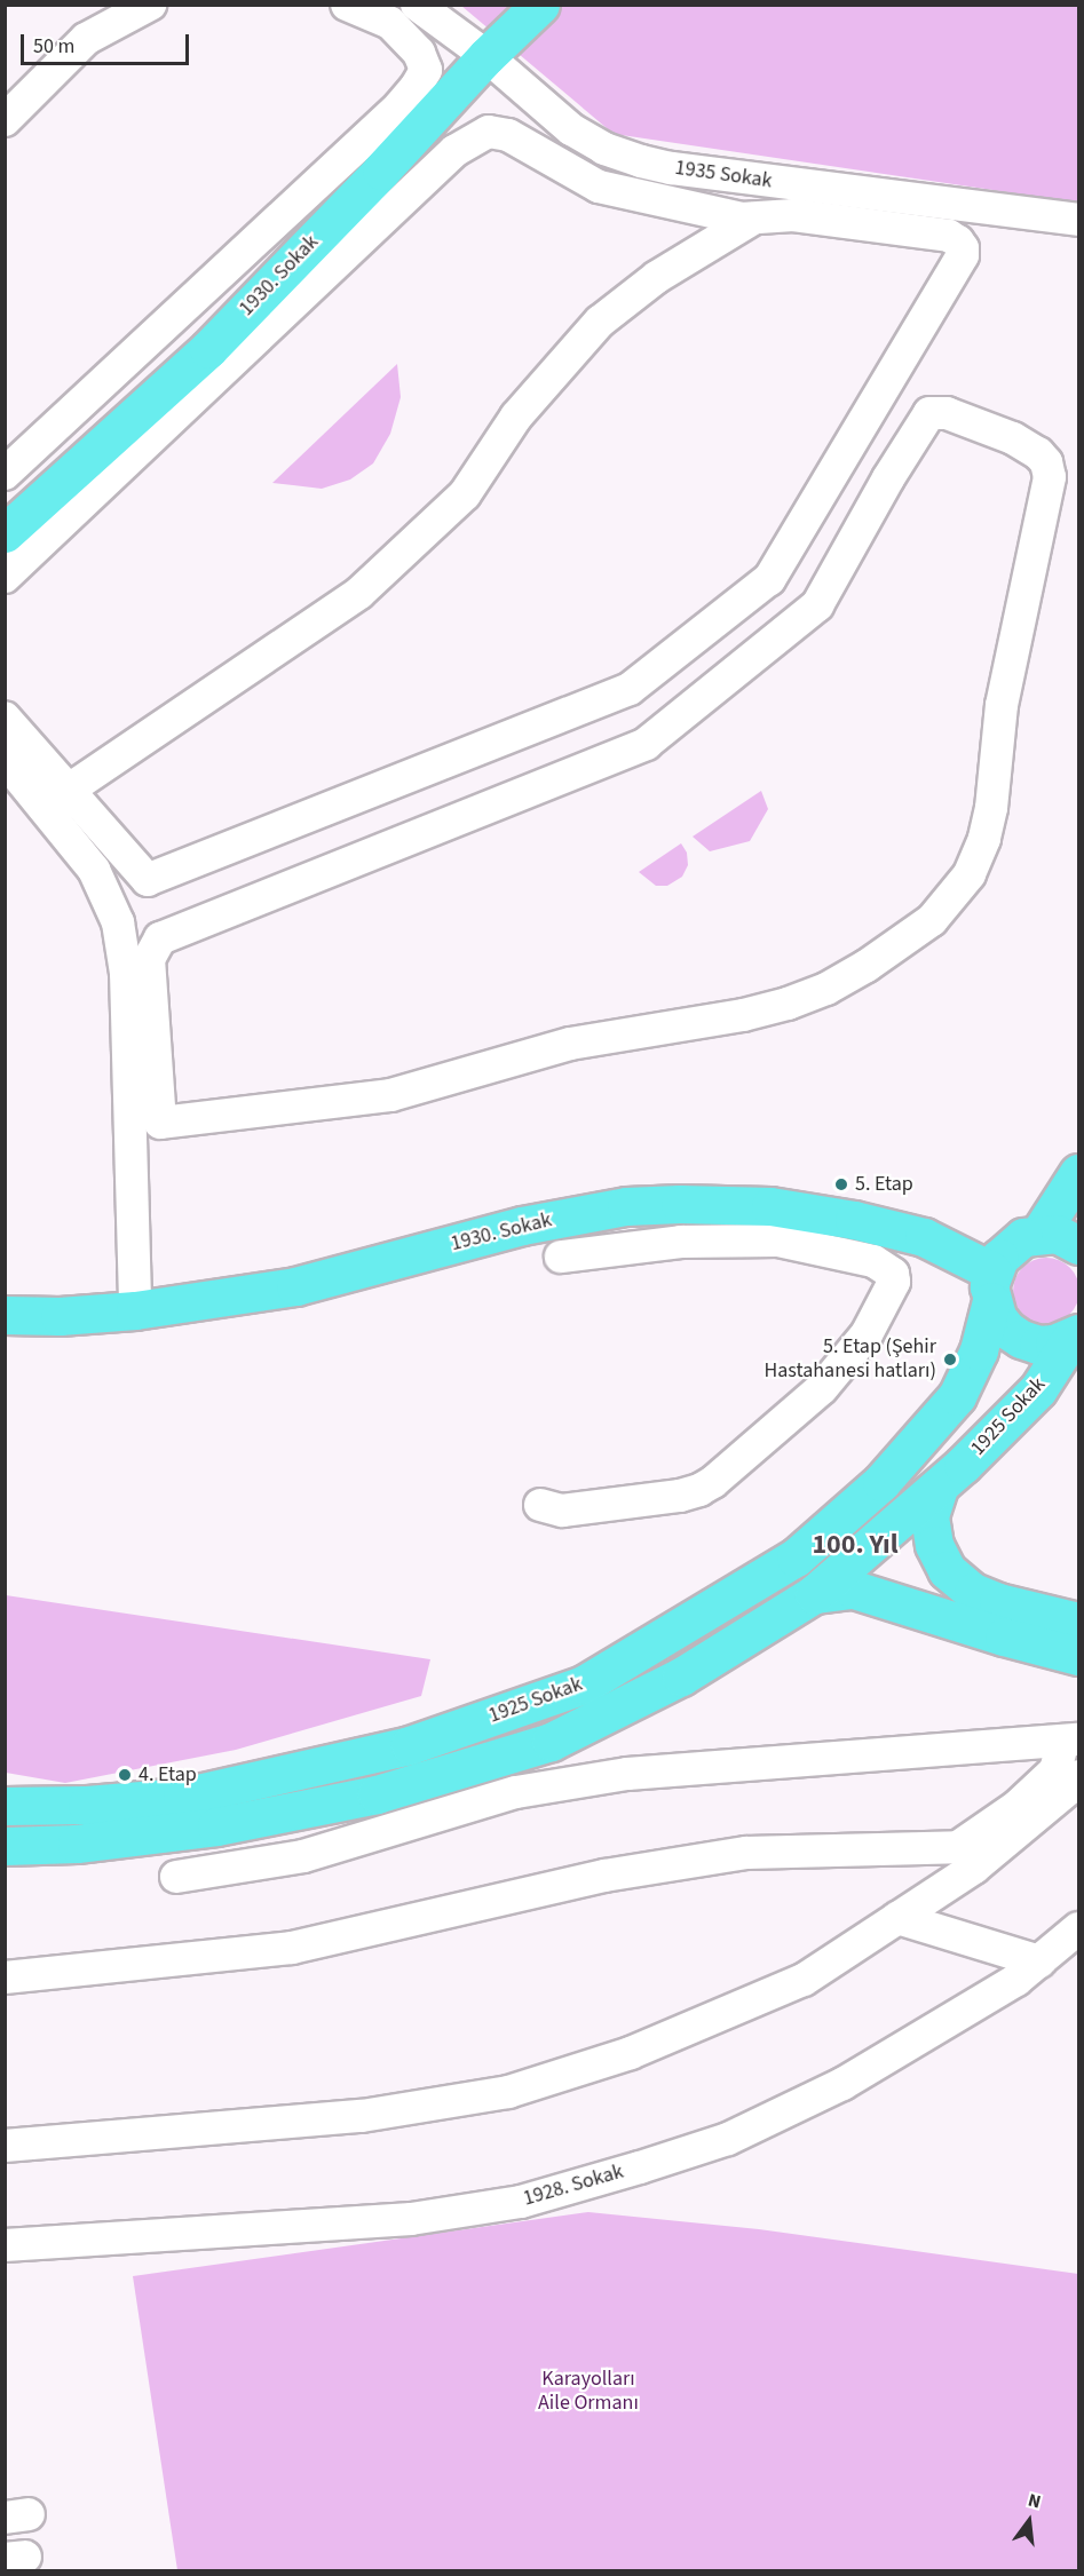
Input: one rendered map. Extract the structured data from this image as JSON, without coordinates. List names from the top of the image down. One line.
{"streets":{"main road":["1930. Sokak","1925 Sokak"],"street":["1935 Sokak","1928. Sokak"]},"crossings":[["1935 Sokak","1930. Sokak"],["1930. Sokak","1925 Sokak"]],"districts":["100. Yıl"],"parks":["Karayolları Aile Ormanı"],"places":["5. Etap","5. Etap (Şehir Hastahanesi hatları)","4. Etap"],"scale_bar":"50 m","north":"top"}
